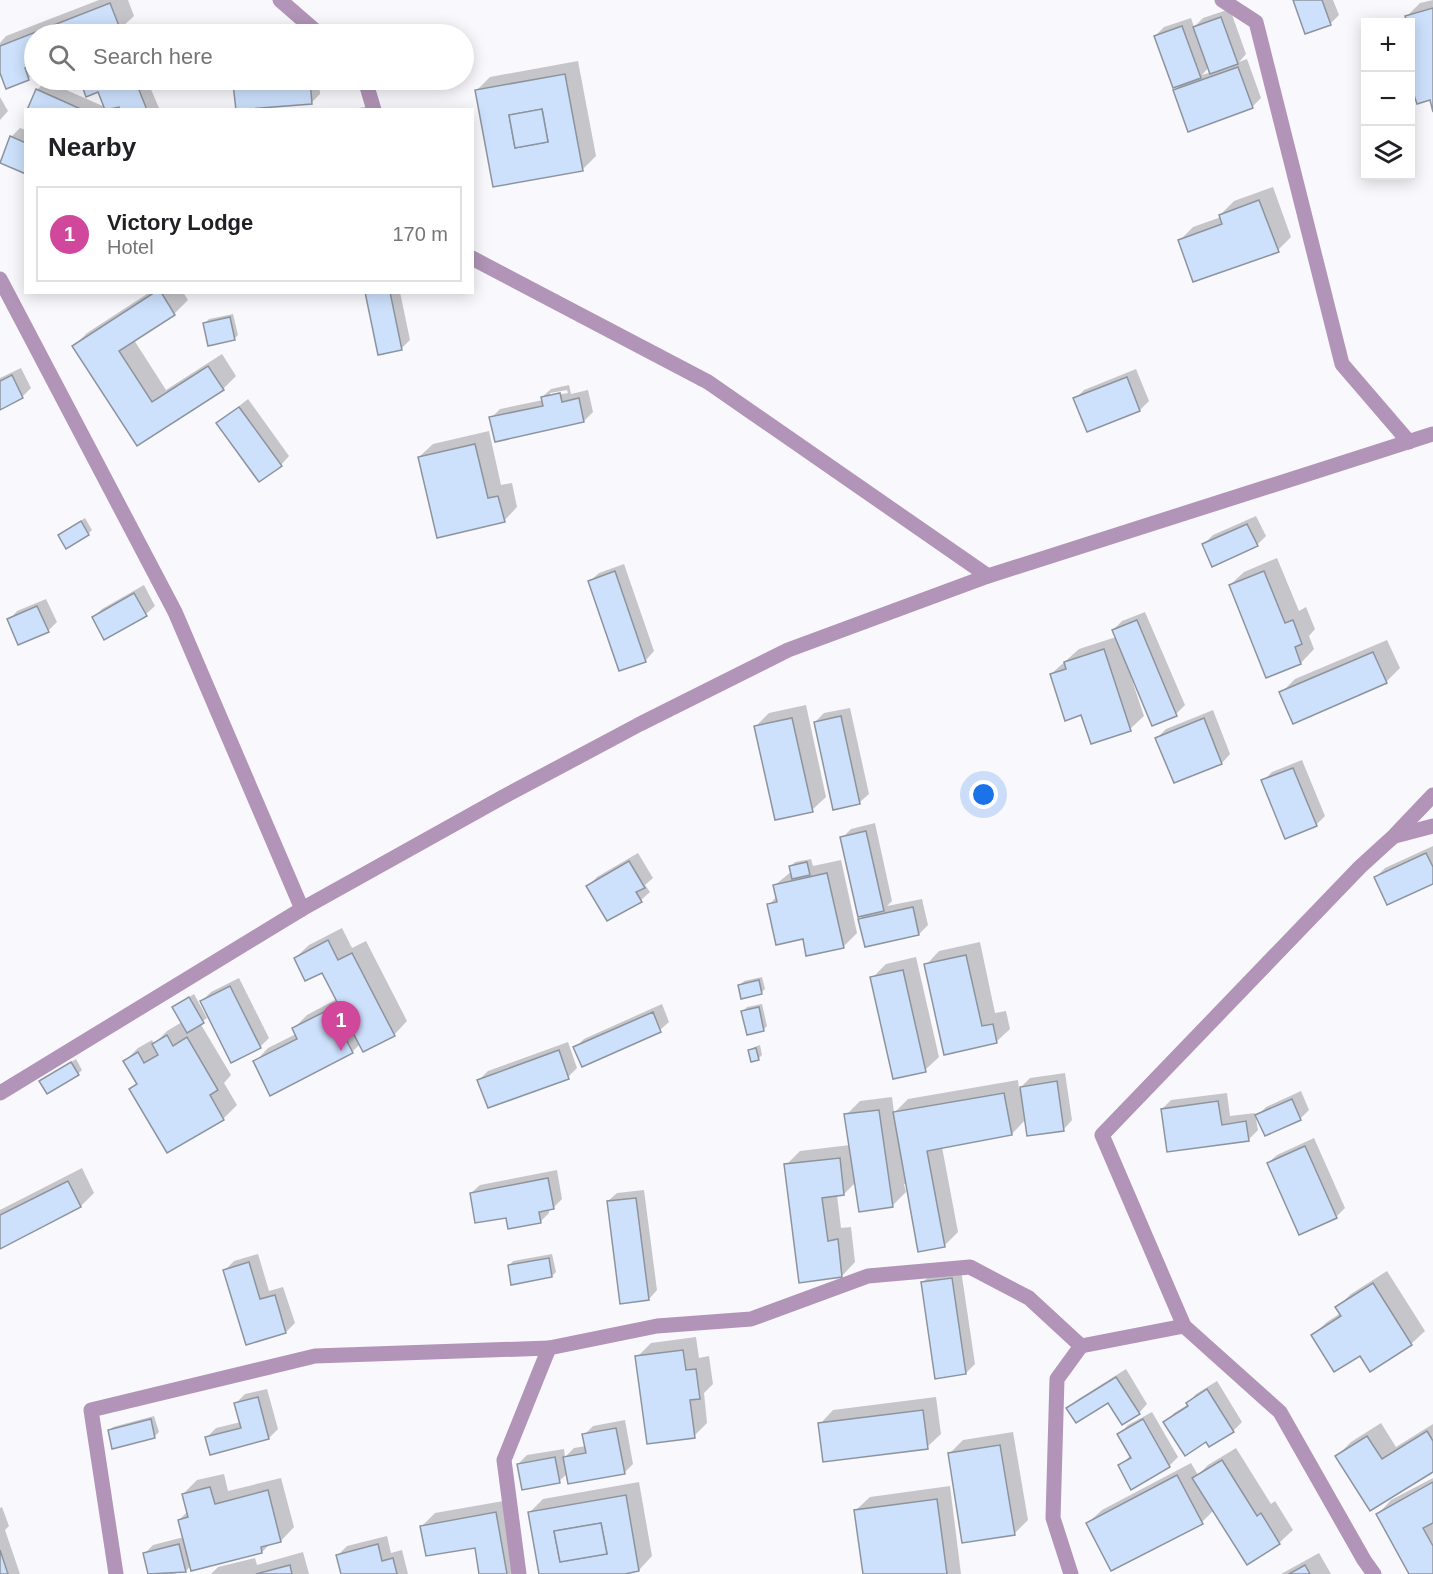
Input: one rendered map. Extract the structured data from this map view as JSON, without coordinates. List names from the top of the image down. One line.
{"page":{"map_buttons":["+","−"],"search":"Search here","heading":"Nearby","list":[{"mark":"1","name":"Victory Lodge","note":"Hotel","value":"170 m"}],"pins":"1"}}
